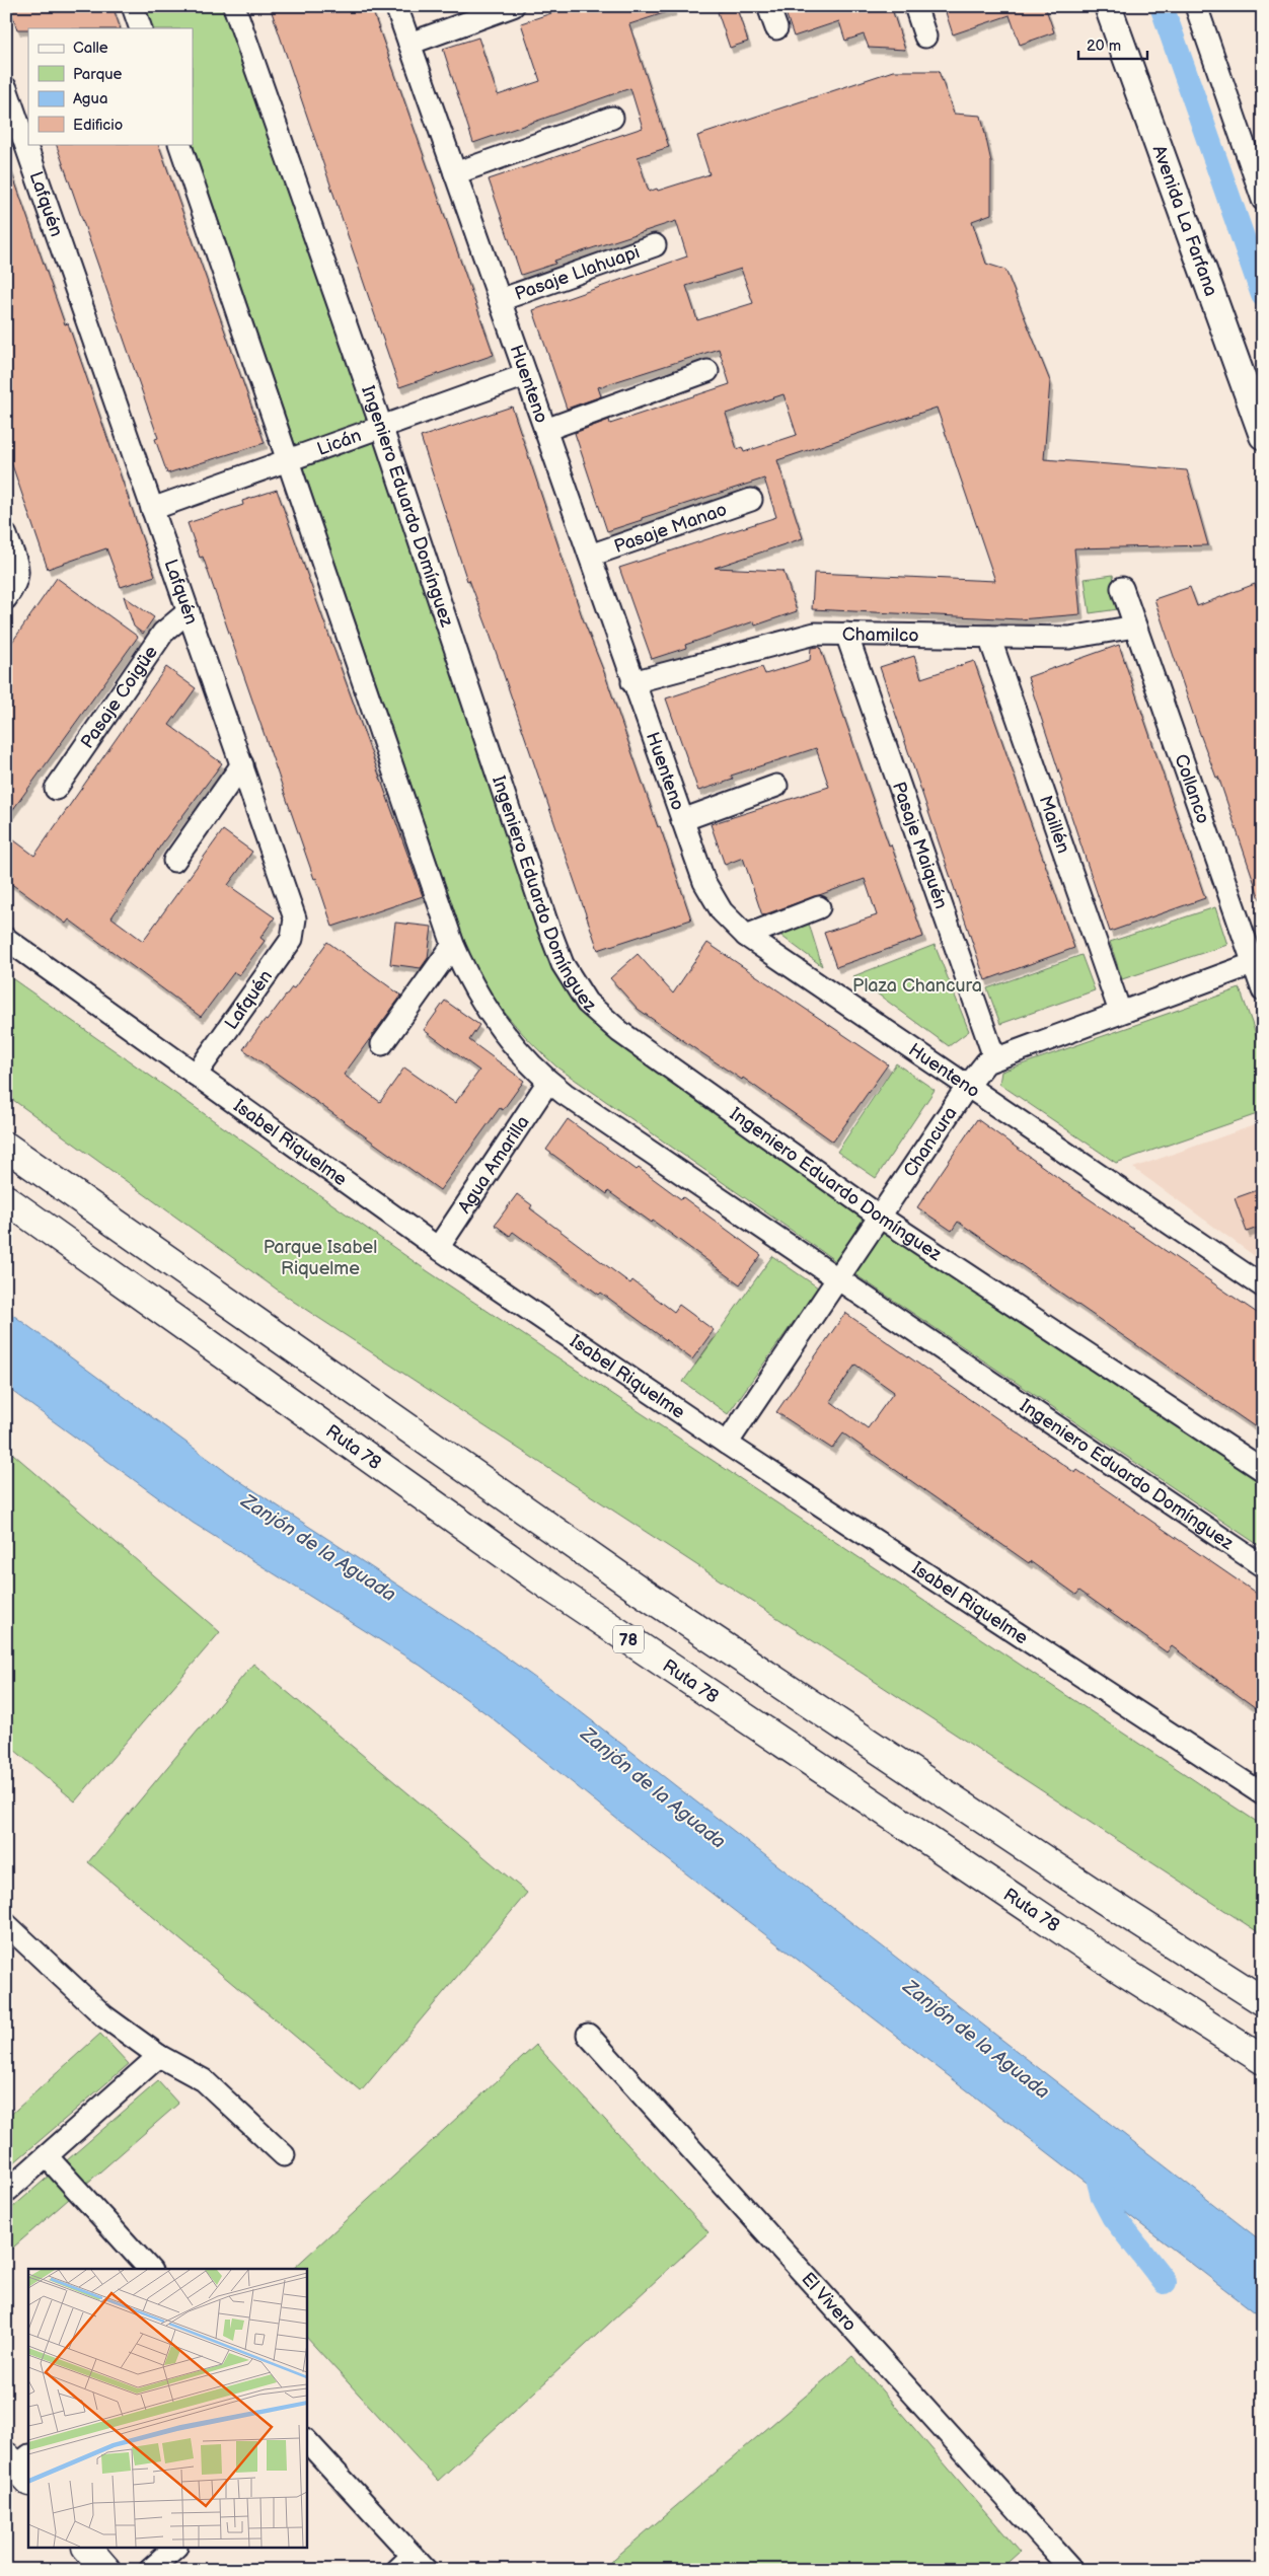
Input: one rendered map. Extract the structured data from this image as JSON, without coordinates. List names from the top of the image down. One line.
{"streets":{"main road":["Ruta 78","78"],"street":["Lafquén","Avenida La Farfana","Pasaje Llahuapi","Huenteno","Licán","Ingeniero Eduardo Domínguez","Pasaje Manao","Chamilco","Pasaje Coigüe","Collanco","Maillén","Pasaje Maiquén","Isabel Riquelme","Chancura","Agua Amarilla","El Vivero"]},"crossings":[["Lafquén","Licán"],["Lafquén","Pasaje Coigüe"],["Lafquén","Isabel Riquelme"],["Pasaje Llahuapi","Huenteno"],["Huenteno","Licán"],["Huenteno","Pasaje Manao"],["Huenteno","Chamilco"],["Huenteno","Chancura"],["Licán","Ingeniero Eduardo Domínguez"],["Ingeniero Eduardo Domínguez","Chancura"],["Ingeniero Eduardo Domínguez","Agua Amarilla"],["Chamilco","Collanco"],["Chamilco","Maillén"],["Chamilco","Pasaje Maiquén"],["Collanco","Chancura"],["Maillén","Chancura"],["Pasaje Maiquén","Chancura"],["Isabel Riquelme","Chancura"],["Isabel Riquelme","Agua Amarilla"]],"water":["Zanjón de la Aguada"],"parks":["Plaza Chancura","Parque Isabel Riquelme"],"legend":["Calle","Parque","Agua","Edificio"],"scale_bar":"20 m"}
